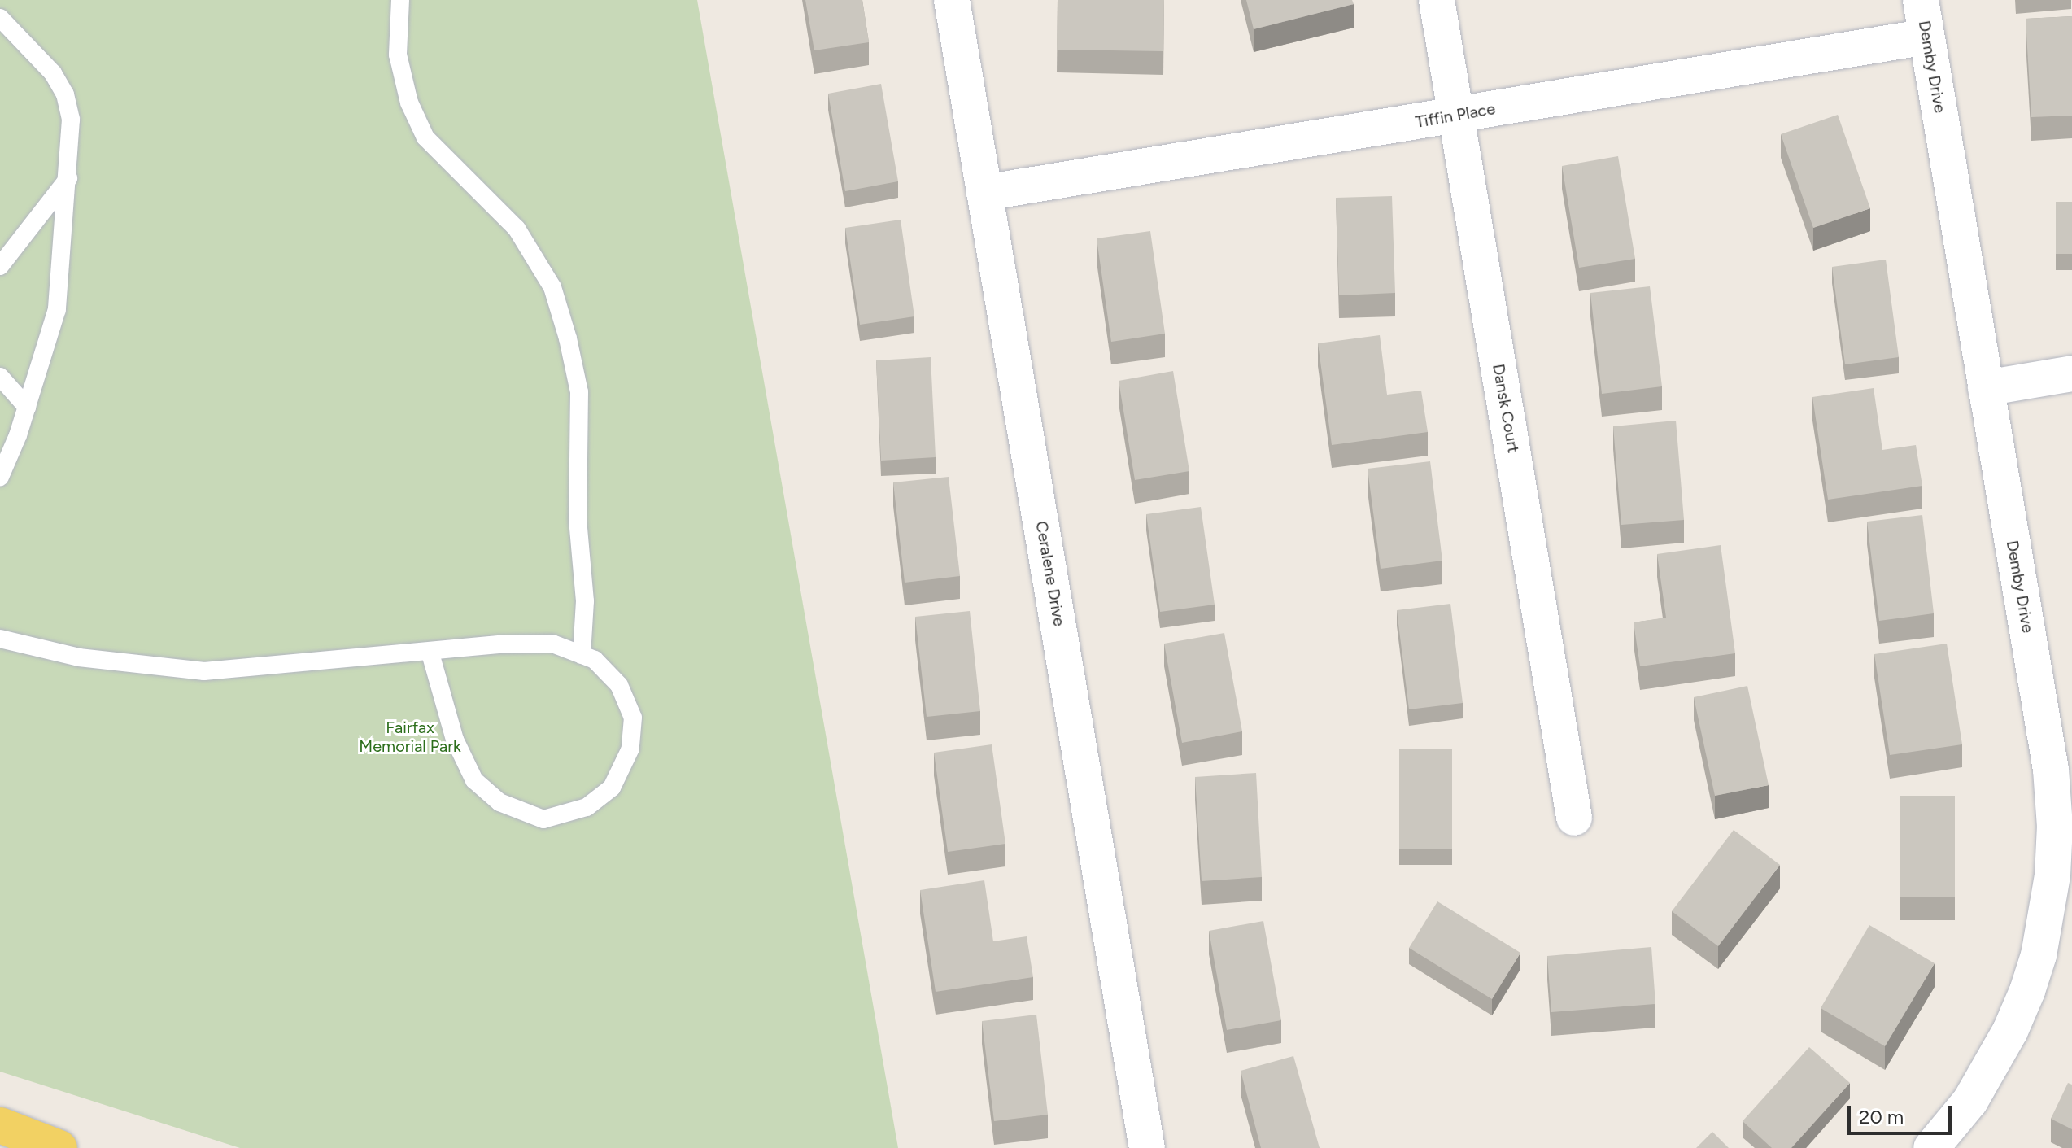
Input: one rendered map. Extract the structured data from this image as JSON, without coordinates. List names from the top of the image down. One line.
{"streets":{"street":["Demby Drive","Tiffin Place","Dansk Court","Ceralene Drive"]},"crossings":[["Demby Drive","Tiffin Place"],["Tiffin Place","Dansk Court"],["Tiffin Place","Ceralene Drive"]],"parks":["Fairfax Memorial Park"],"scale_bar":"20 m"}
